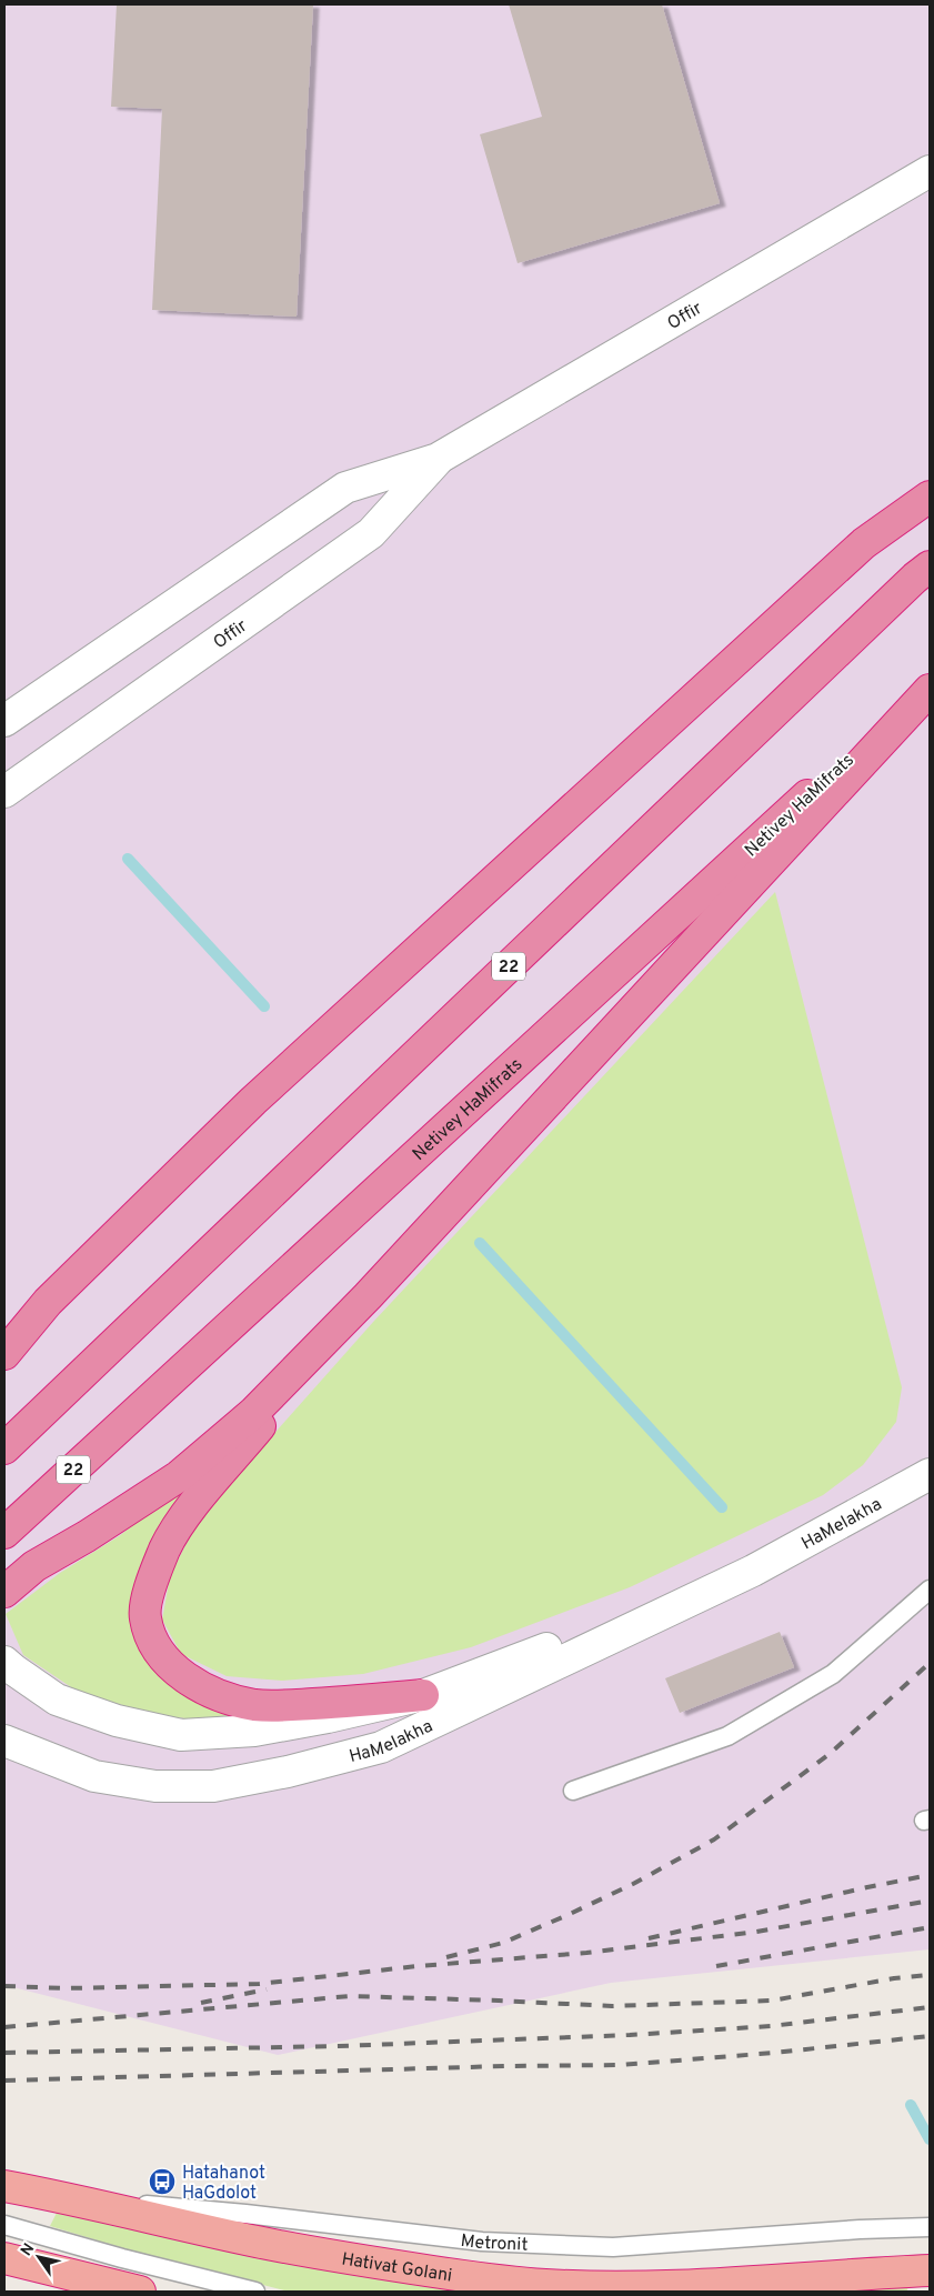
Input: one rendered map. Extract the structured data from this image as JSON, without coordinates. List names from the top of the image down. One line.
{"streets":{"highway":["Netivey HaMifrats","22","Hativat Golani"],"street":["Offir","HaMelakha"],"lane":["Metronit"]},"crossings":[["Metronit","Hativat Golani"]],"places":{"bus stop":["Hatahanot HaGdolot"]},"north":"top left"}
